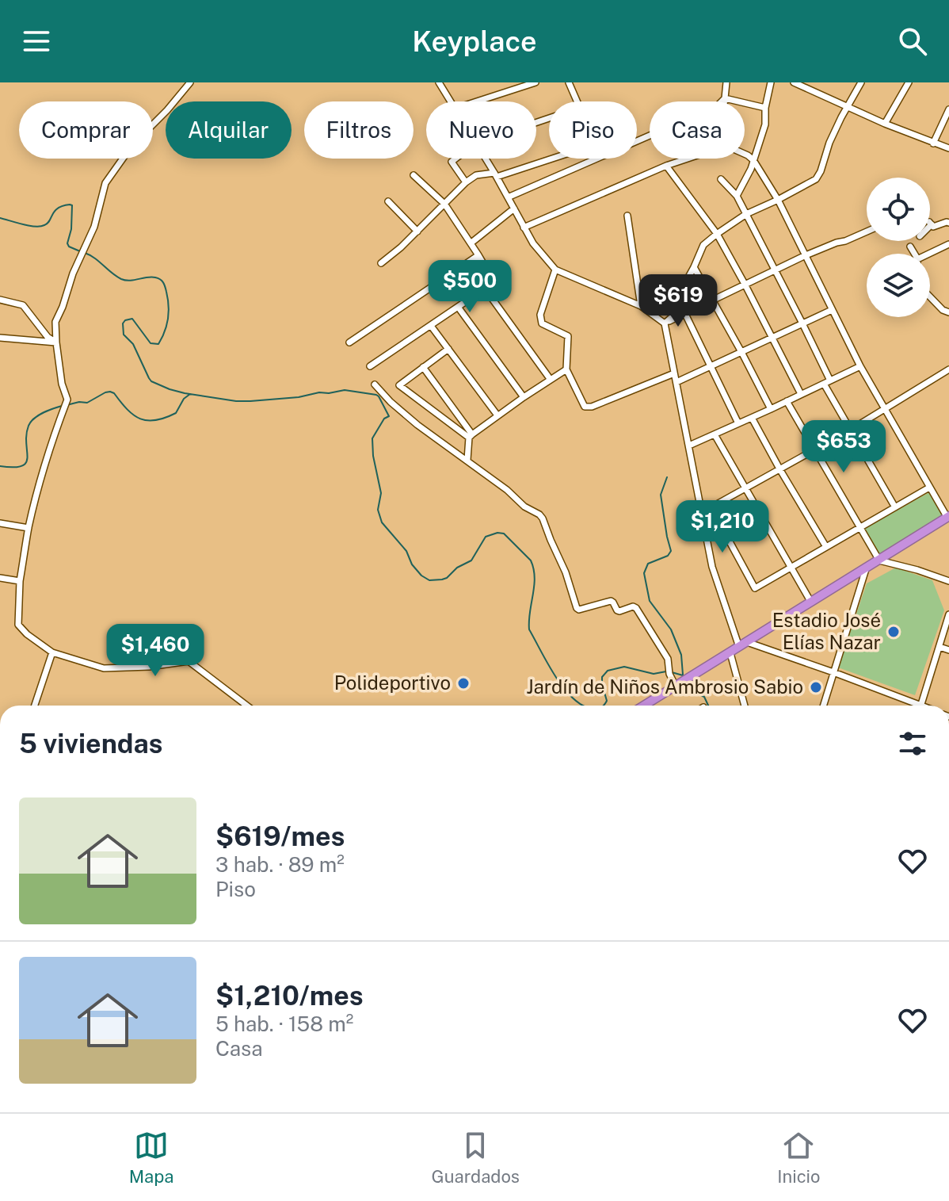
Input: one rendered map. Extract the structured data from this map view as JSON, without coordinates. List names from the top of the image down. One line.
{"places":["Estadio José Elías Nazar","Polideportivo","Jardín de Niños Ambrosio Sabio"],"page":{"header":"Keyplace","chip":["Comprar","Alquilar","Filtros","Nuevo","Piso","Casa"],"price":["$500","$619","$653","$1,210","$1,460"],"heading":"5 viviendas","list":[{"name":"$619/mes","note":"3 hab. · 89 m² · Piso"},{"name":"$1,210/mes","note":"5 hab. · 158 m² · Casa"}],"tabs":["Mapa","Guardados","Inicio"]}}
